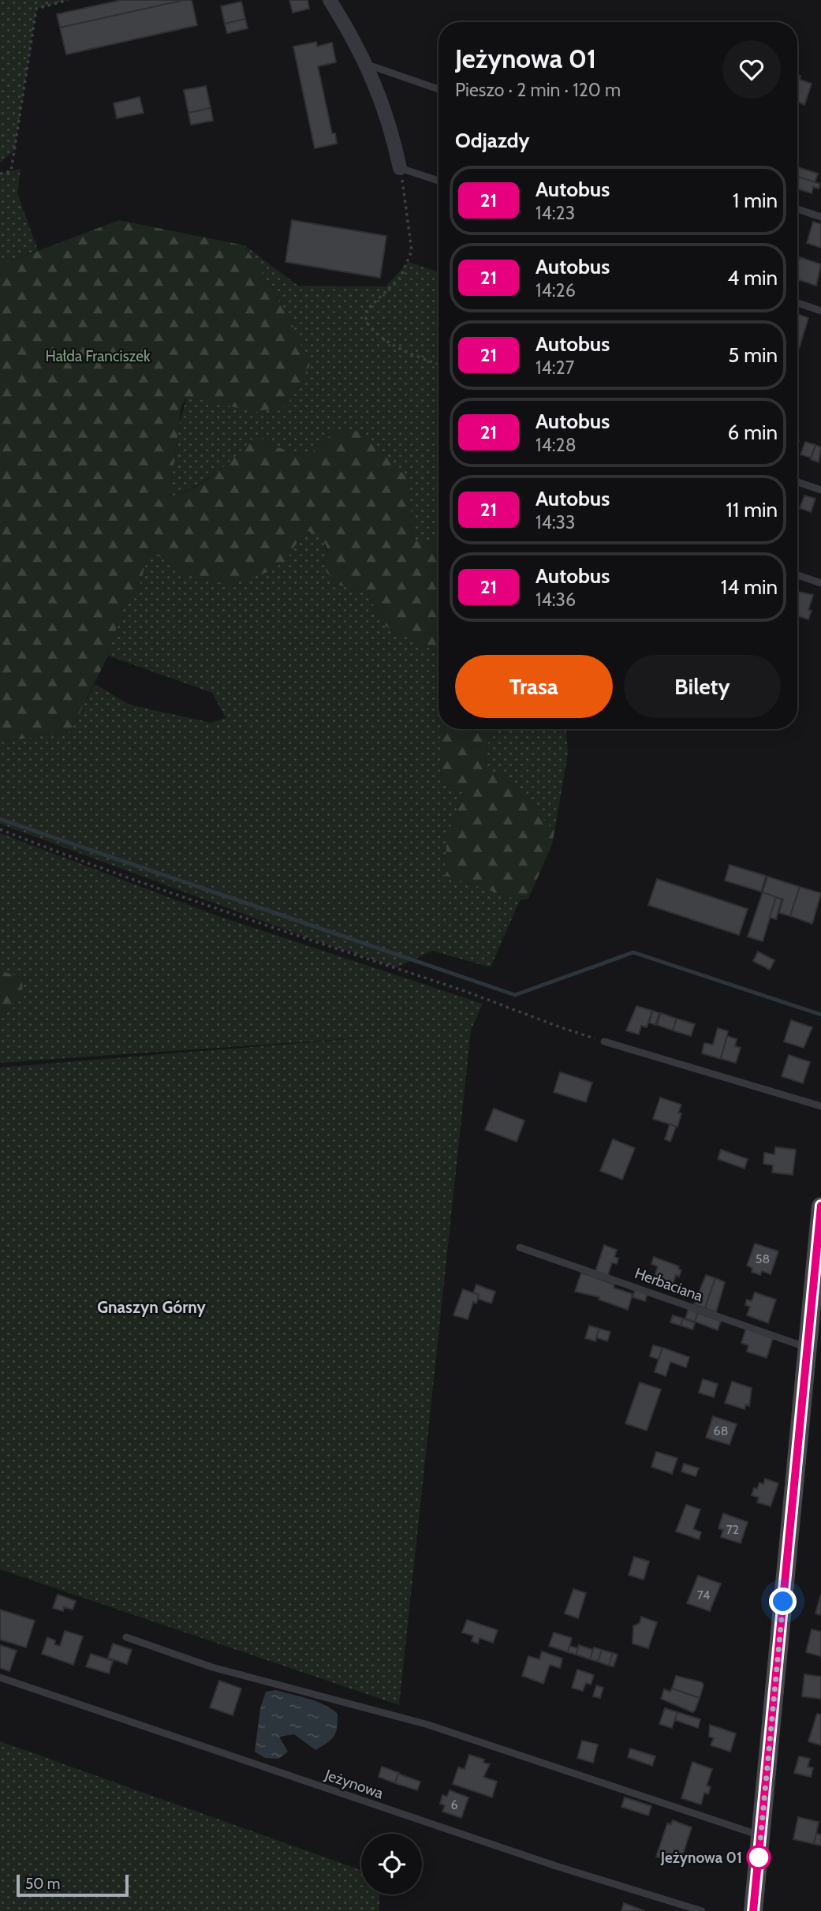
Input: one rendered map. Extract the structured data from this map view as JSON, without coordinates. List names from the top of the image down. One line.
{"streets":{"lane":["Herbaciana","Jeżynowa"]},"districts":["Gnaszyn Górny"],"parks":["Hałda Franciszek"],"places":["Jeżynowa 01"],"lines":["bus line 21"],"house_numbers":["58","68","72","74","6"],"scale_bar":"50 m","page":{"heading":[["Jeżynowa 01","Pieszo · 2 min · 120 m"],"Odjazdy"],"list":[{"mark":"21","name":"Autobus","note":"14:23","value":"1 min"},{"mark":"21","name":"Autobus","note":"14:26","value":"4 min"},{"mark":"21","name":"Autobus","note":"14:27","value":"5 min"},{"mark":"21","name":"Autobus","note":"14:28","value":"6 min"},{"mark":"21","name":"Autobus","note":"14:33","value":"11 min"},{"mark":"21","name":"Autobus","note":"14:36","value":"14 min"}],"buttons":["Trasa","Bilety"],"scale":"50 m"}}
